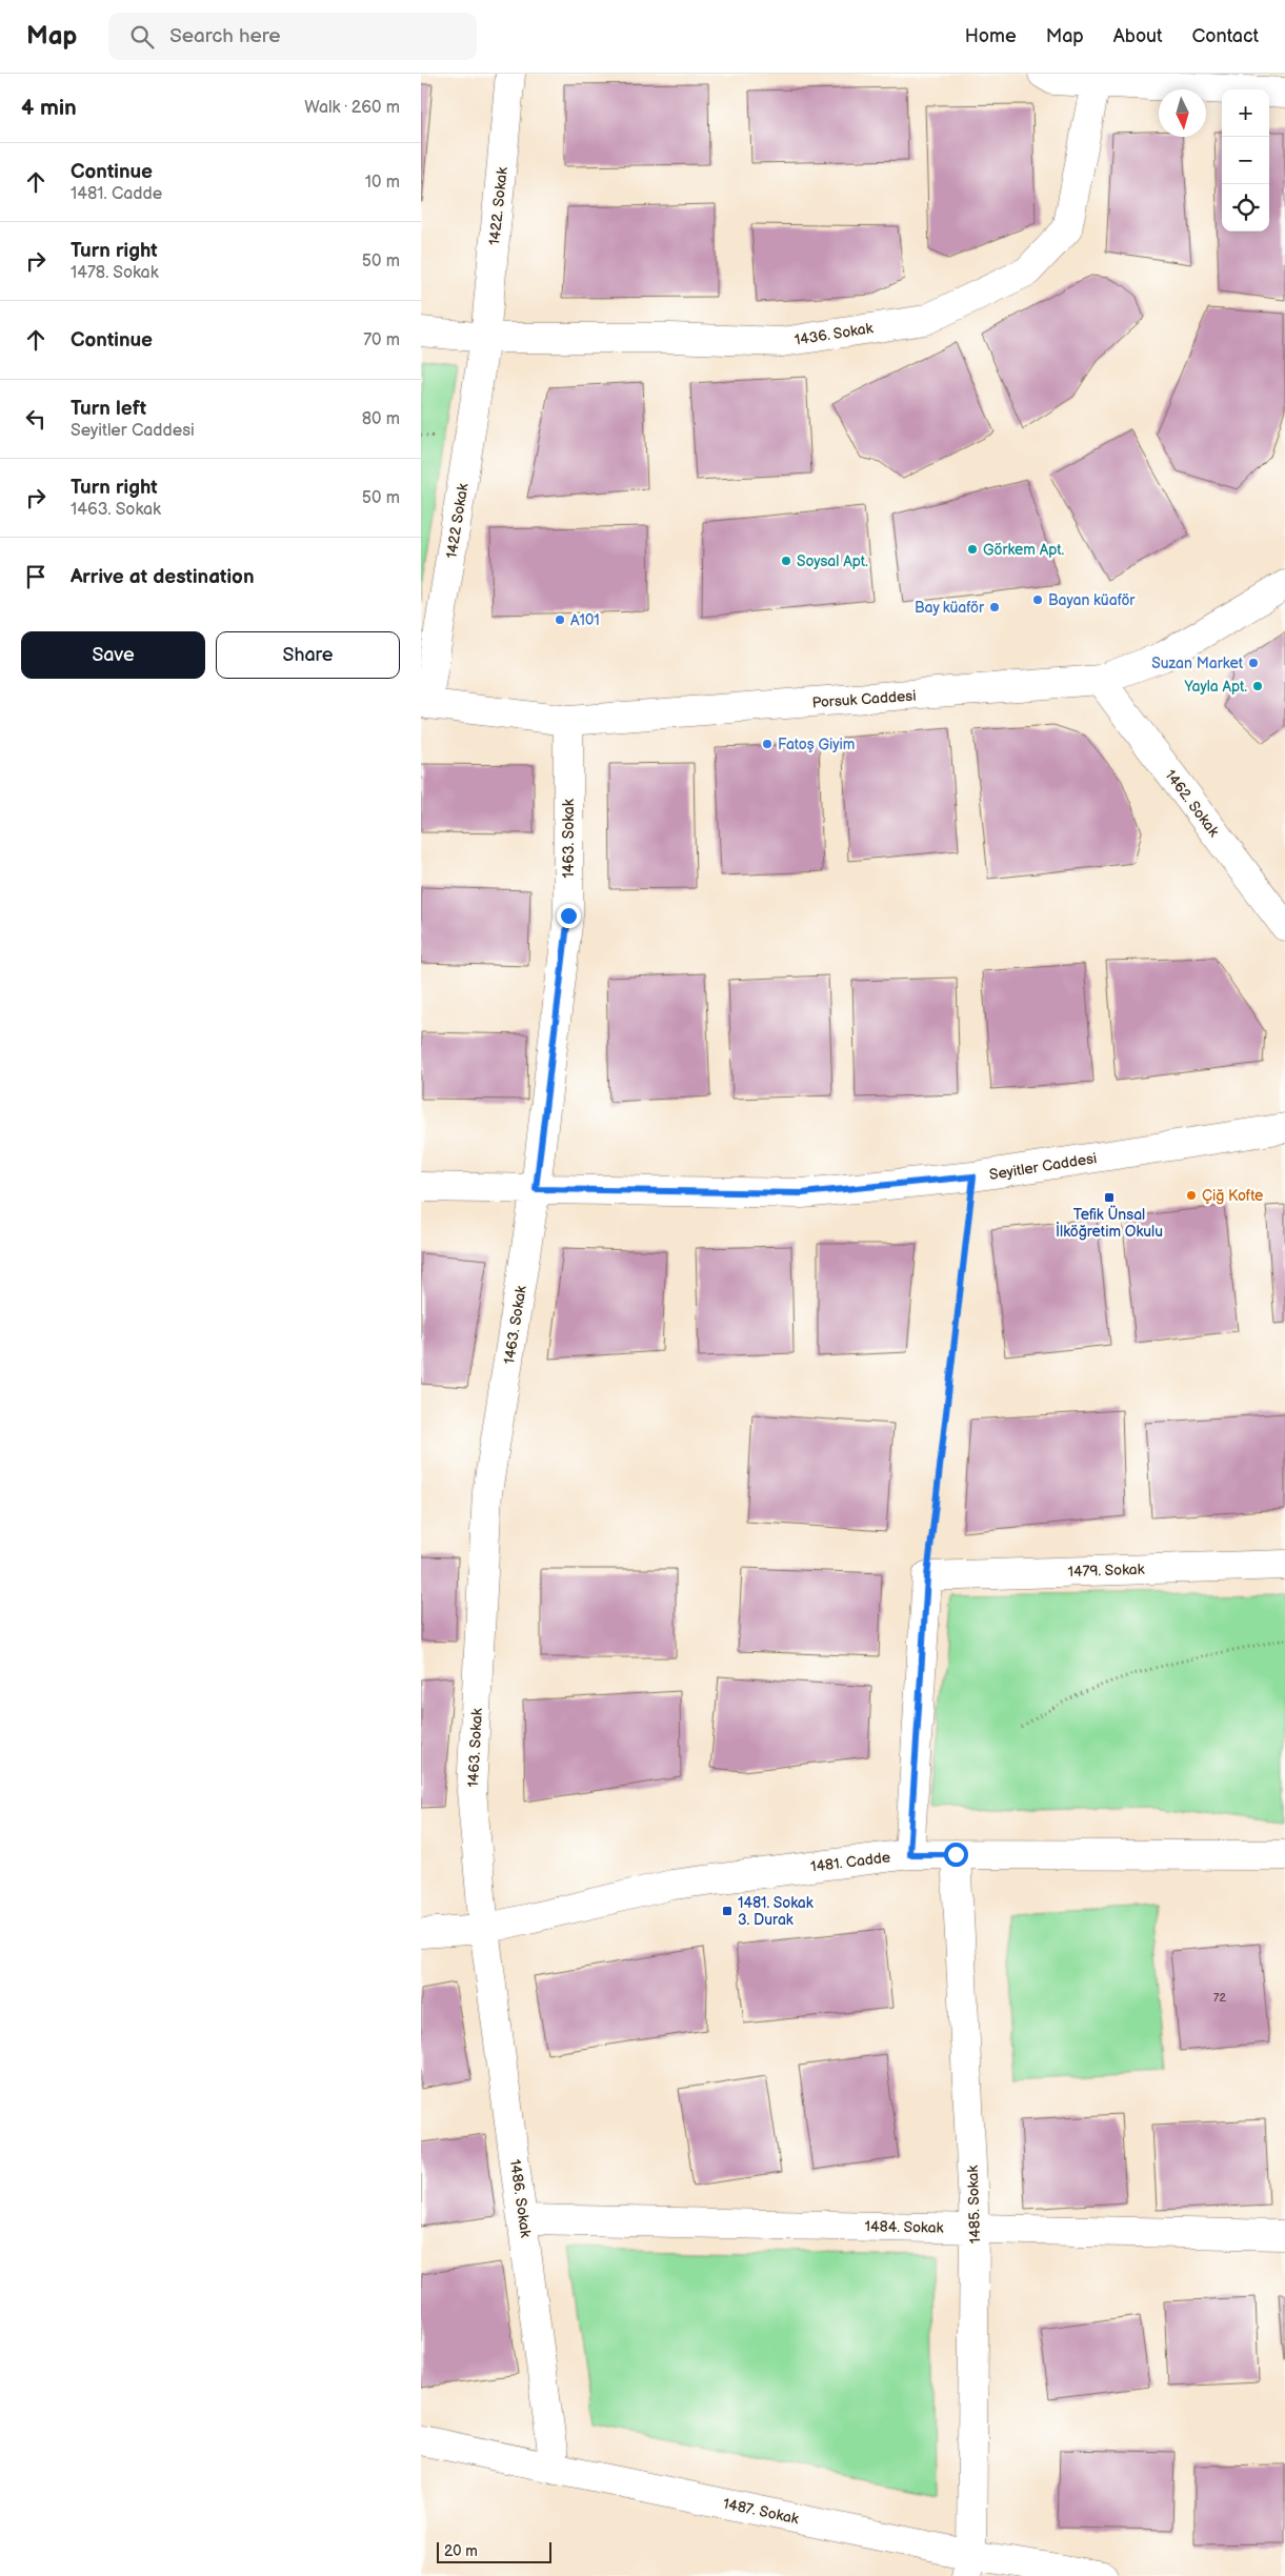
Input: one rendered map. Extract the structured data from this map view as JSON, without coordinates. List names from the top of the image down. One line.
{"streets":{"street":["1422. Sokak","1436. Sokak","1422 Sokak","Porsuk Caddesi","1462. Sokak","1463. Sokak","Seyitler Caddesi","1479. Sokak","1481. Cadde","1486. Sokak","1485. Sokak","1484. Sokak","1487. Sokak"]},"crossings":[["1422. Sokak","1436. Sokak"],["1422. Sokak","1422 Sokak"],["1436. Sokak","1422 Sokak"],["1422 Sokak","Porsuk Caddesi"],["Porsuk Caddesi","1462. Sokak"],["Porsuk Caddesi","1463. Sokak"],["1463. Sokak","Seyitler Caddesi"],["1463. Sokak","1481. Cadde"],["1463. Sokak","1486. Sokak"],["1481. Cadde","1486. Sokak"],["1481. Cadde","1485. Sokak"],["1486. Sokak","1484. Sokak"],["1486. Sokak","1487. Sokak"],["1485. Sokak","1484. Sokak"],["1485. Sokak","1487. Sokak"]],"places":{"other":["Görkem Apt.","Soysal Apt.","Bayan küaför","Bay küaför","A101","Suzan Market","Yayla Apt.","Fatoş Giyim","Çiğ Kofte"],"transit":["Tefik Ünsal İlköğretim Okulu","1481. Sokak 3. Durak"]},"house_numbers":["72"],"scale_bar":"20 m","north":"bottom","page":{"header":"Map","search":"Search here","nav":["Home","Map","About","Contact"],"heading":["4 min","Walk · 260 m"],"map_buttons":["+","−"],"list":[["Continue","1481. Cadde","10 m"],["Turn right","1478. Sokak","50 m"],["Continue","70 m"],["Turn left","Seyitler Caddesi","80 m"],["Turn right","1463. Sokak","50 m"],"Arrive at destination"],"buttons":["Save","Share"],"scale":"20 m"}}
